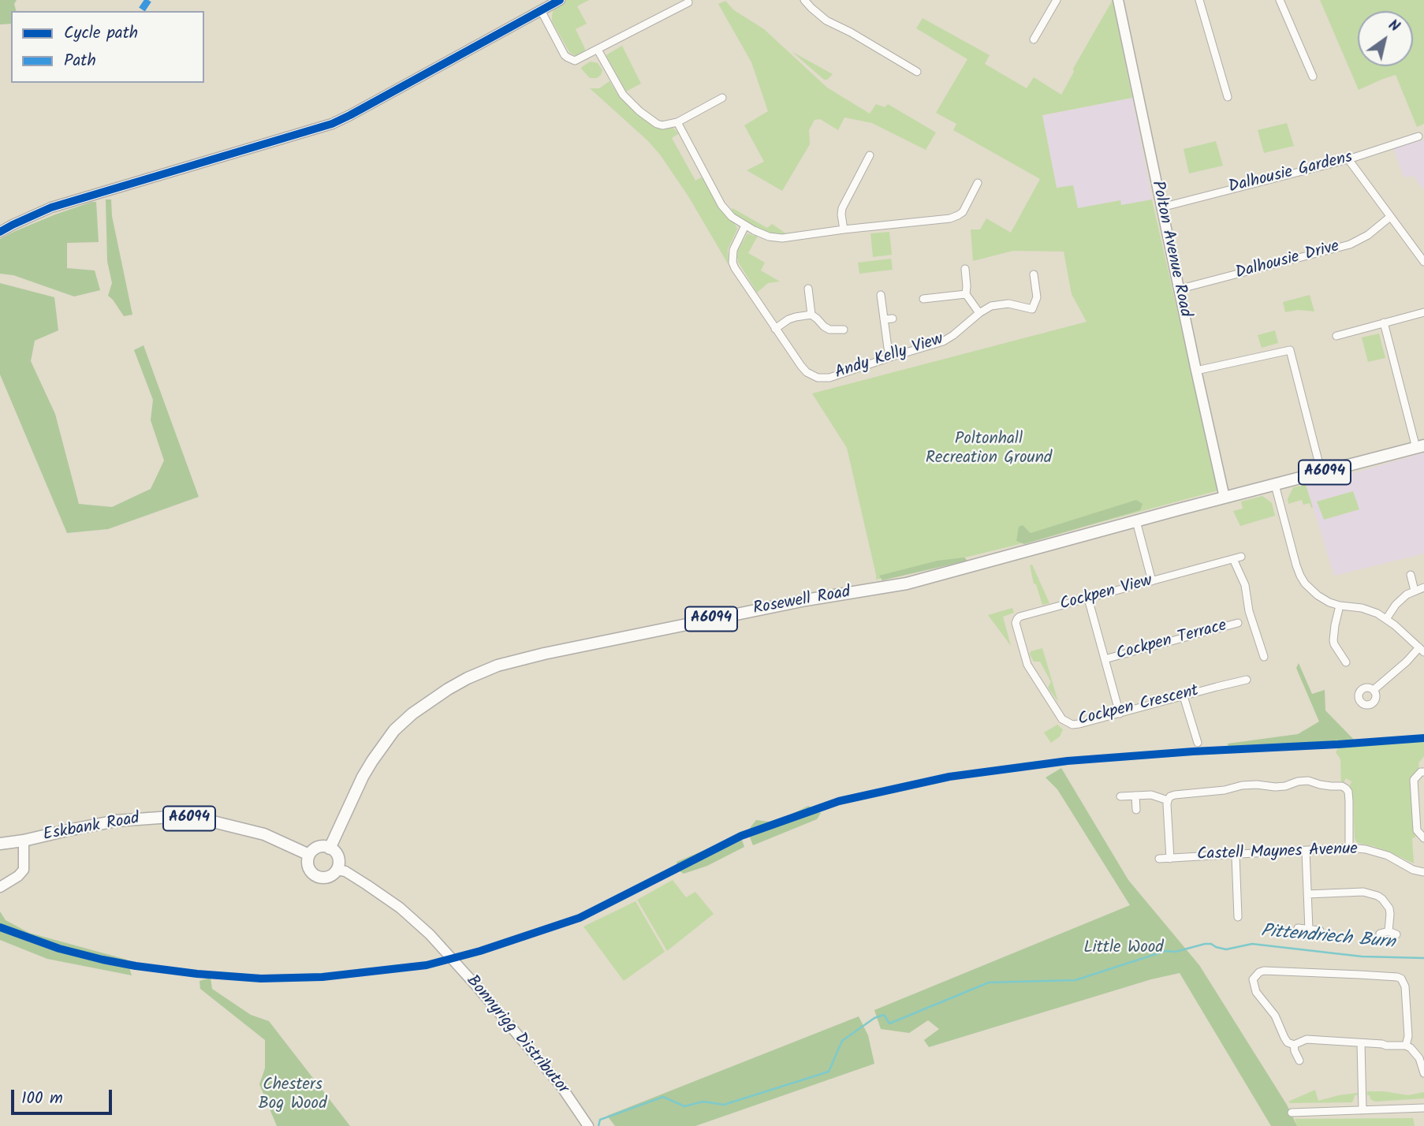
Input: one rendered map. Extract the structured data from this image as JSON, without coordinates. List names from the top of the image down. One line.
{"streets":{"main road":["A6094","Rosewell Road","Eskbank Road"],"street":["Dalhousie Gardens","Polton Avenue Road","Dalhousie Drive","Andy Kelly View","Cockpen View","Cockpen Terrace","Cockpen Crescent","Castell Maynes Avenue","Bonnyrigg Distributor"]},"crossings":[["Dalhousie Gardens","Polton Avenue Road"],["Polton Avenue Road","Dalhousie Drive"],["Polton Avenue Road","A6094"],["Polton Avenue Road","Rosewell Road"],["A6094","Rosewell Road"],["Cockpen View","Cockpen Crescent"],["Rosewell Road","Eskbank Road"],["Rosewell Road","Bonnyrigg Distributor"],["Eskbank Road","Bonnyrigg Distributor"]],"water":["Pittendriech Burn"],"parks":["Poltonhall Recreation Ground","Little Wood","Chesters Bog Wood"],"legend":["Cycle path","Path"],"scale_bar":"100 m","north":"top right"}
